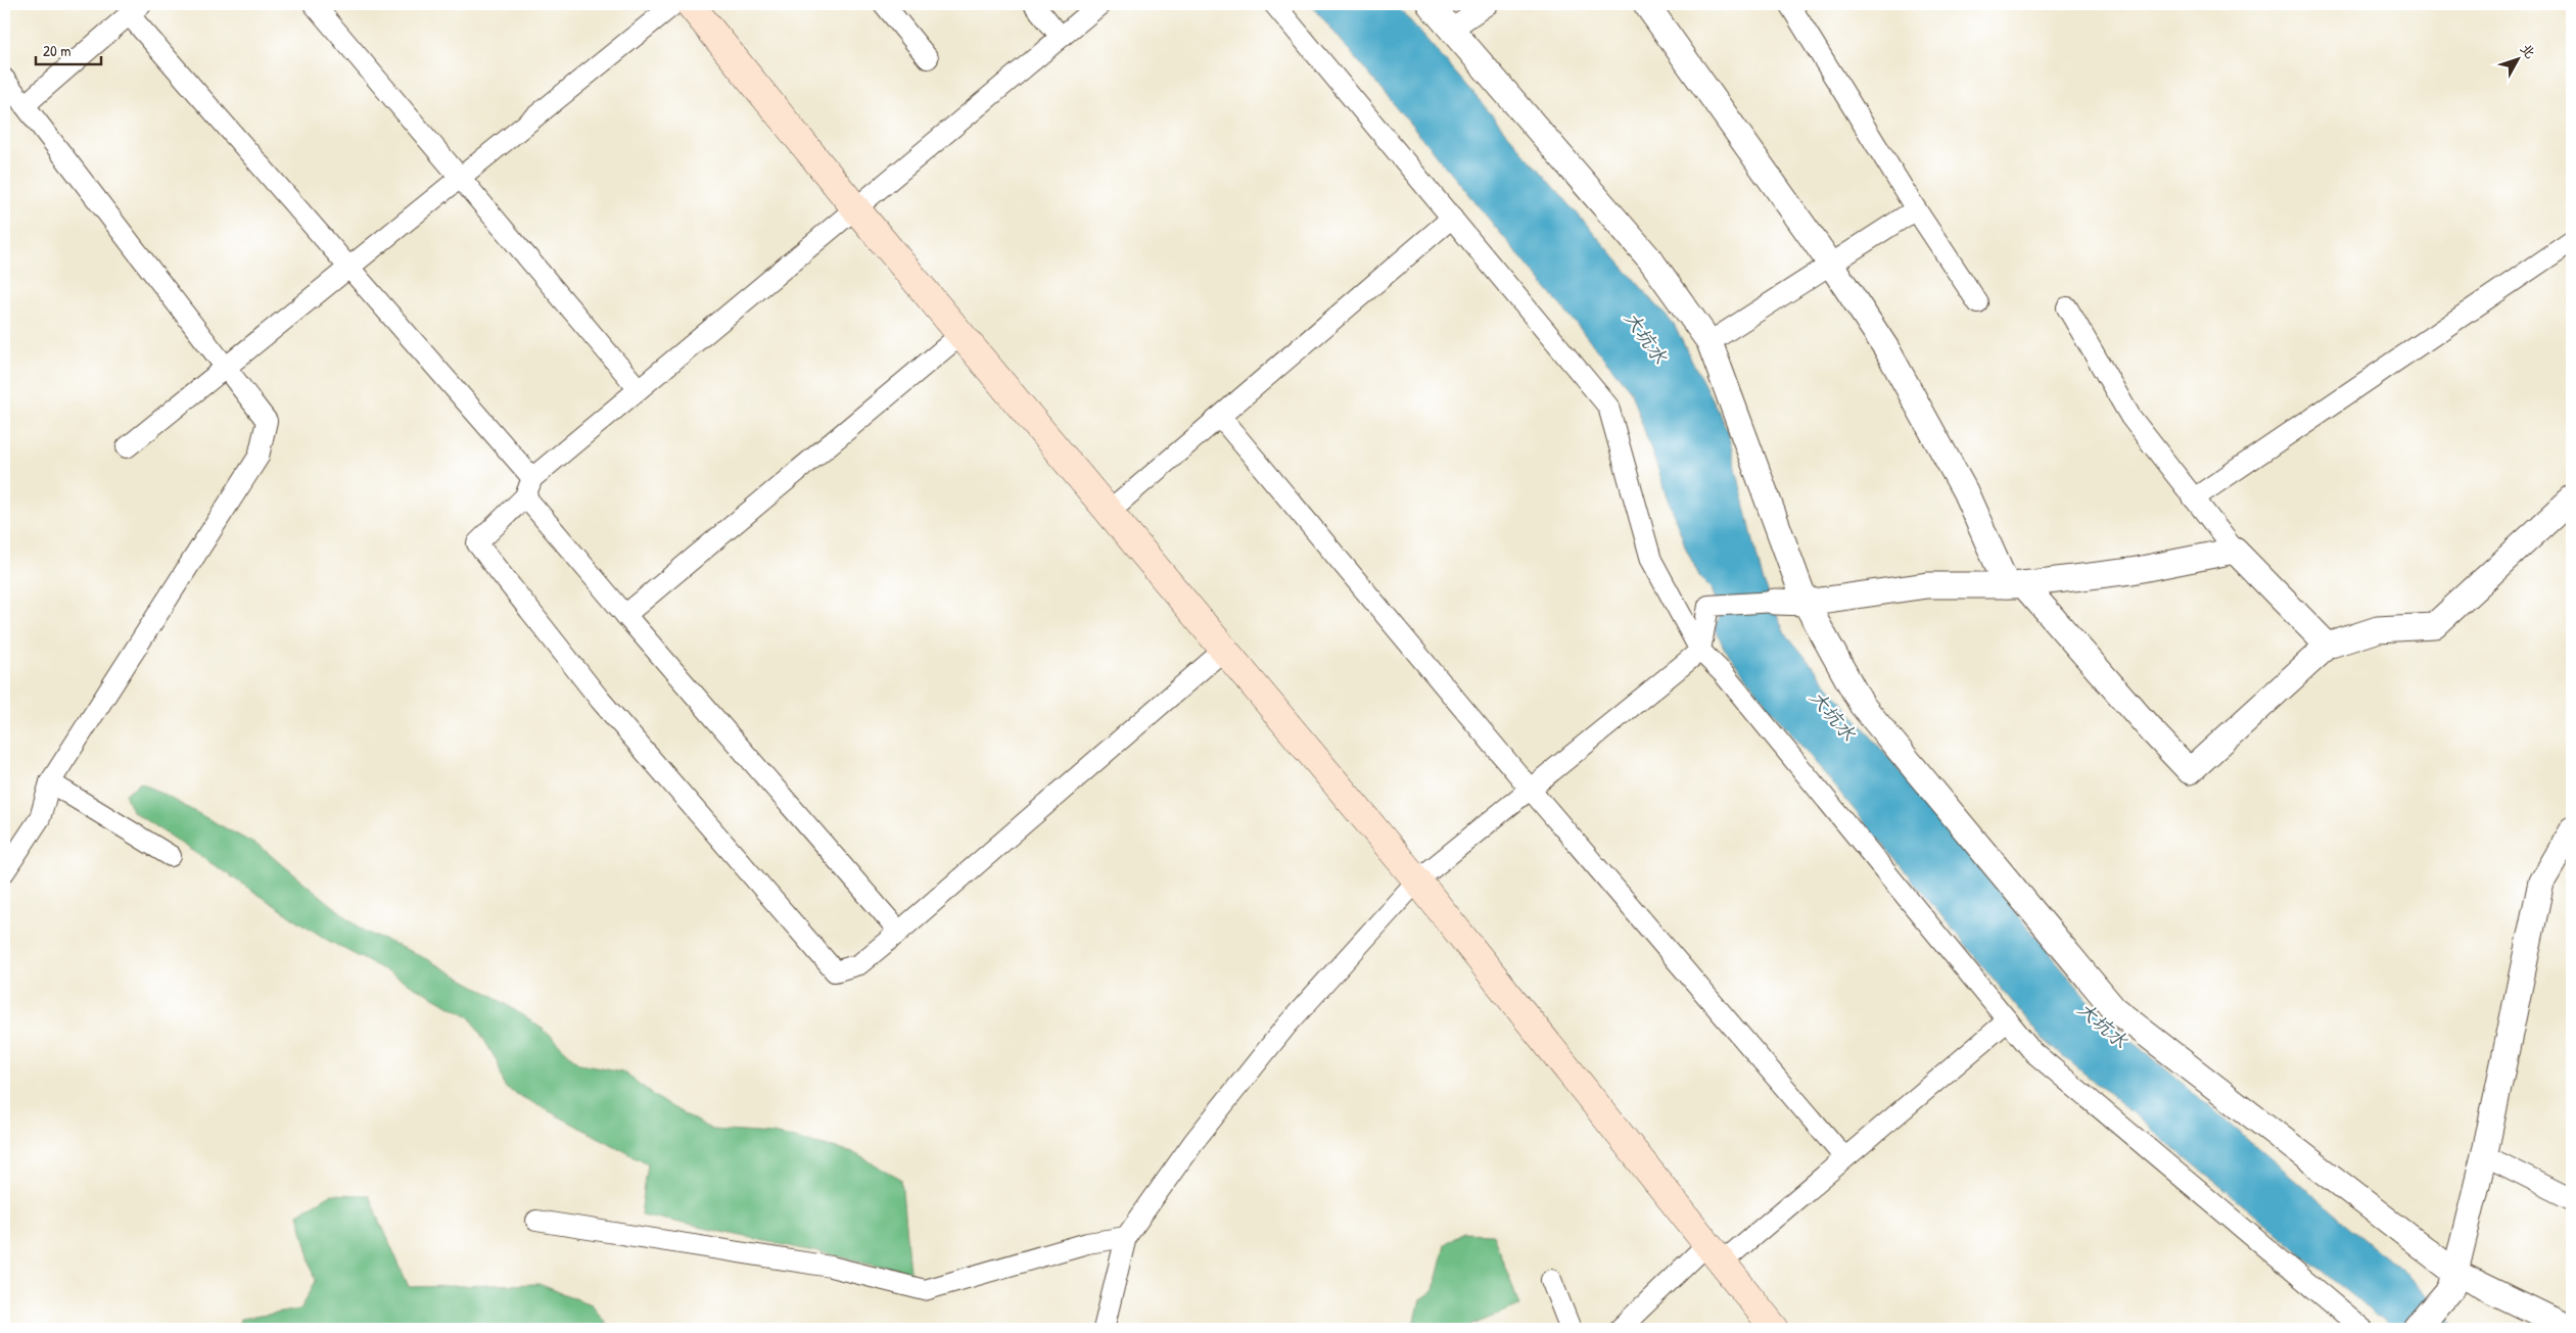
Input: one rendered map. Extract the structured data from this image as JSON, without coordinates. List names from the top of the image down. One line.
{"water":["大坑水"],"scale_bar":"20 m","north":"top right"}
